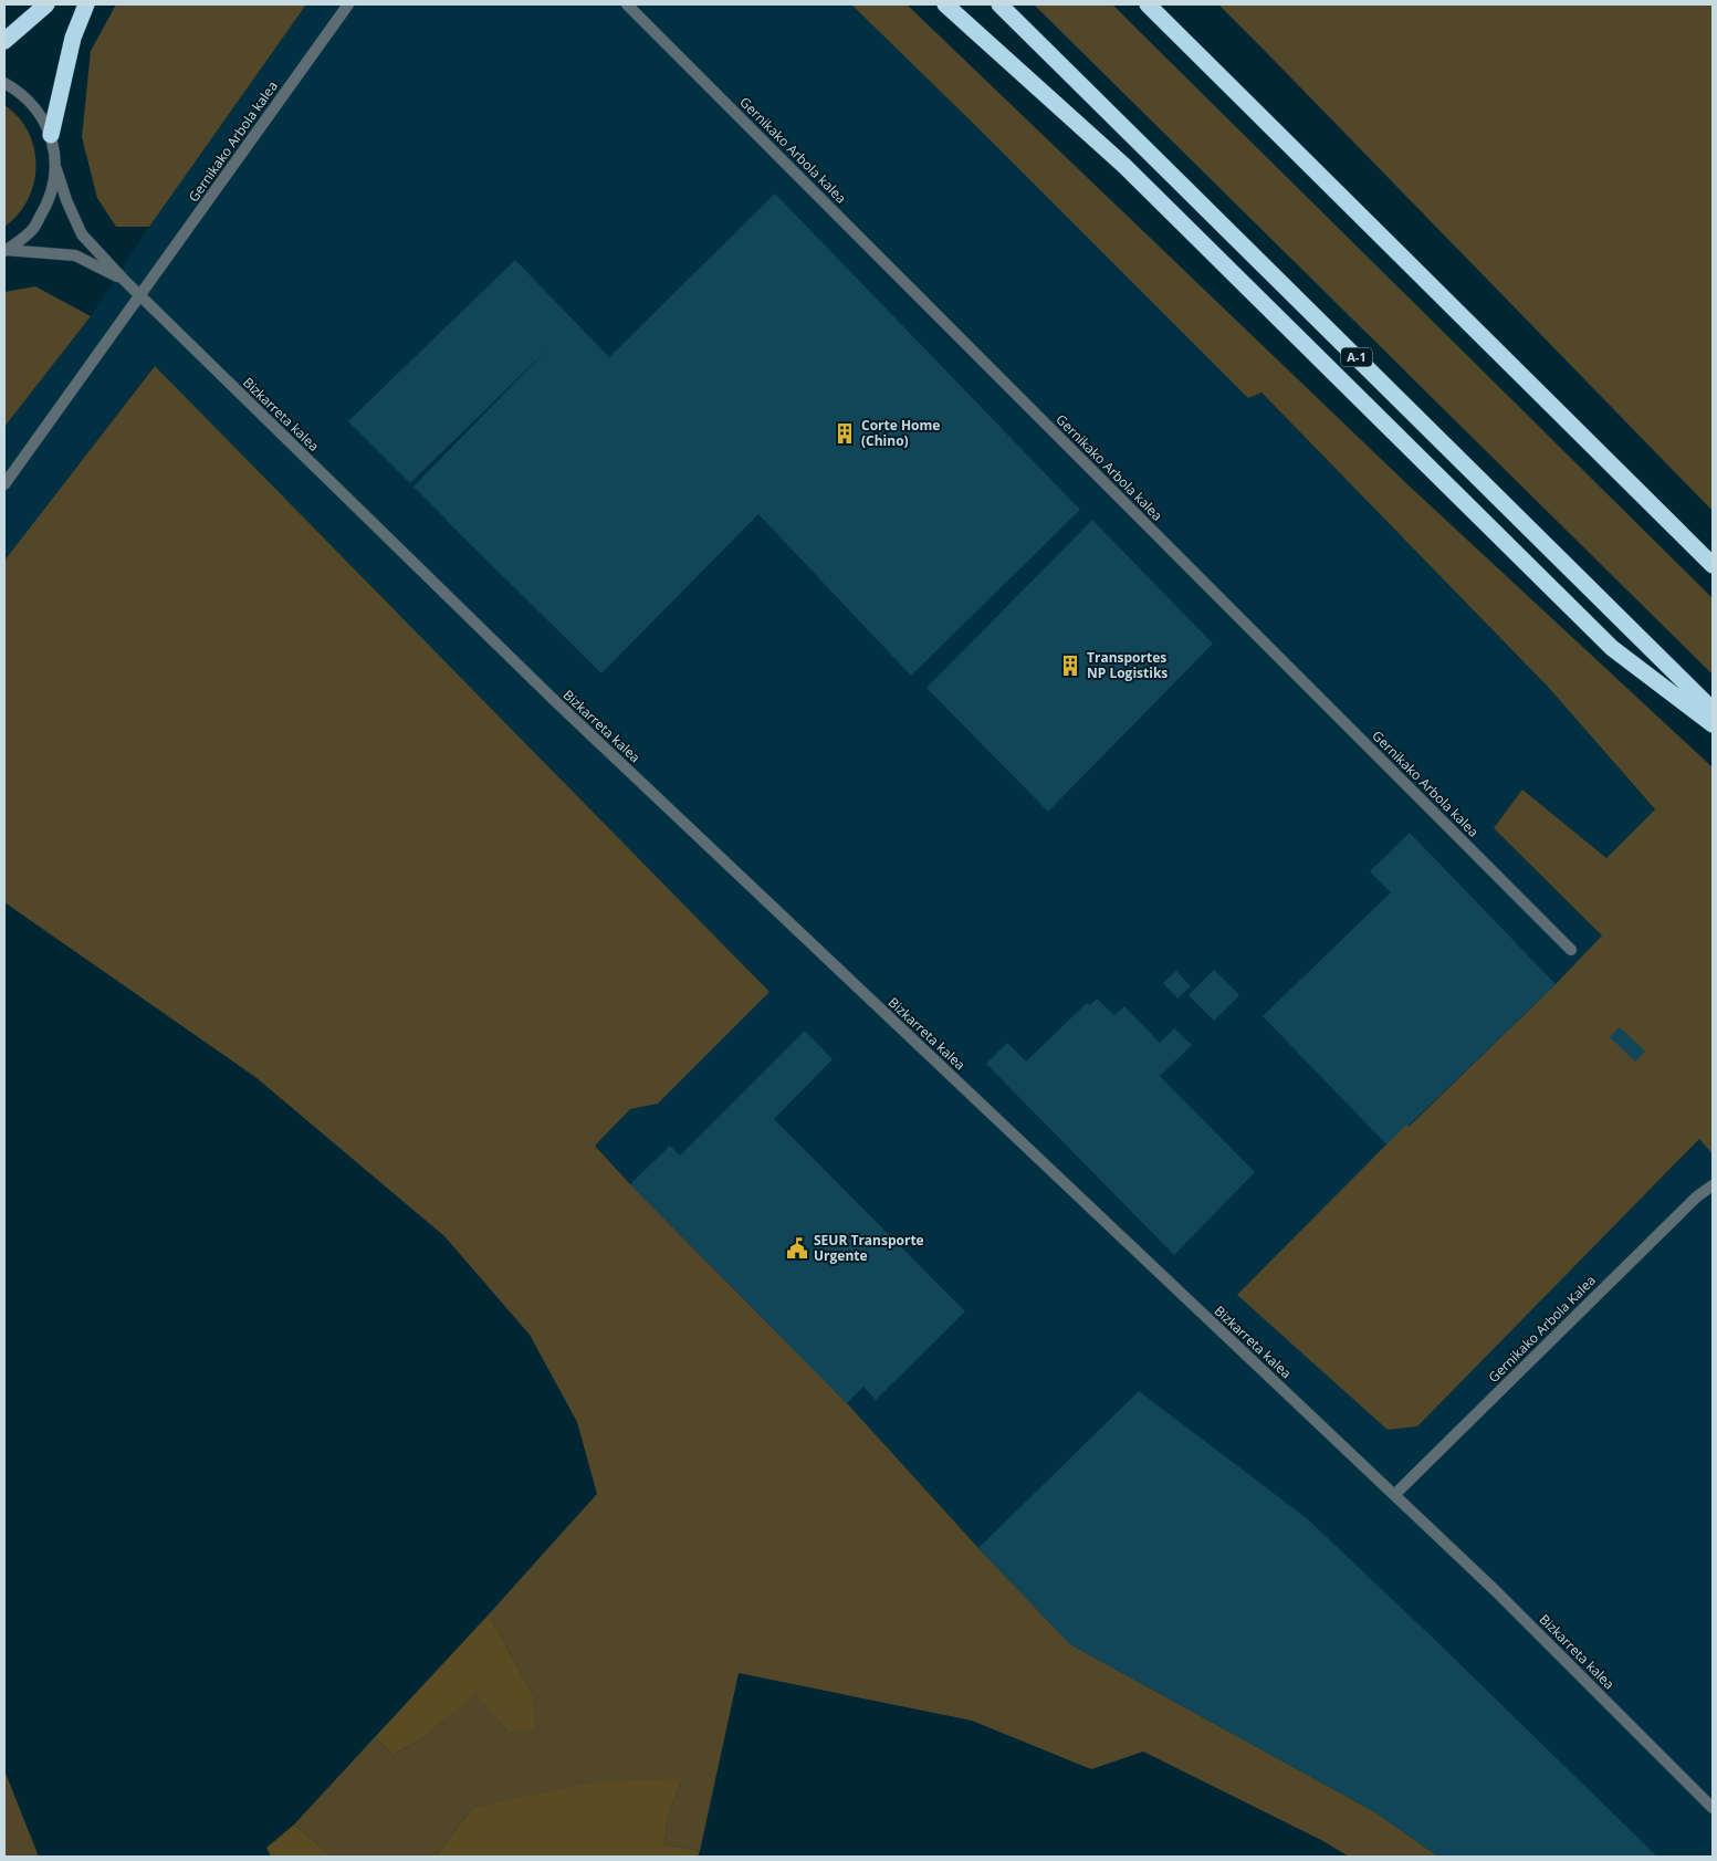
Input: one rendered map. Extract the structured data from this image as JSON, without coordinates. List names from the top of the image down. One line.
{"streets":{"highway":["A-1"],"street":["Gernikako Arbola kalea","Bizkarreta kalea","Gernikako Arbola Kalea"]},"crossings":[["Gernikako Arbola kalea","Bizkarreta kalea"],["Bizkarreta kalea","Gernikako Arbola Kalea"]],"places":{"building":["Corte Home (Chino)","Transportes NP Logistiks"],"public building":["SEUR Transporte Urgente"]}}
